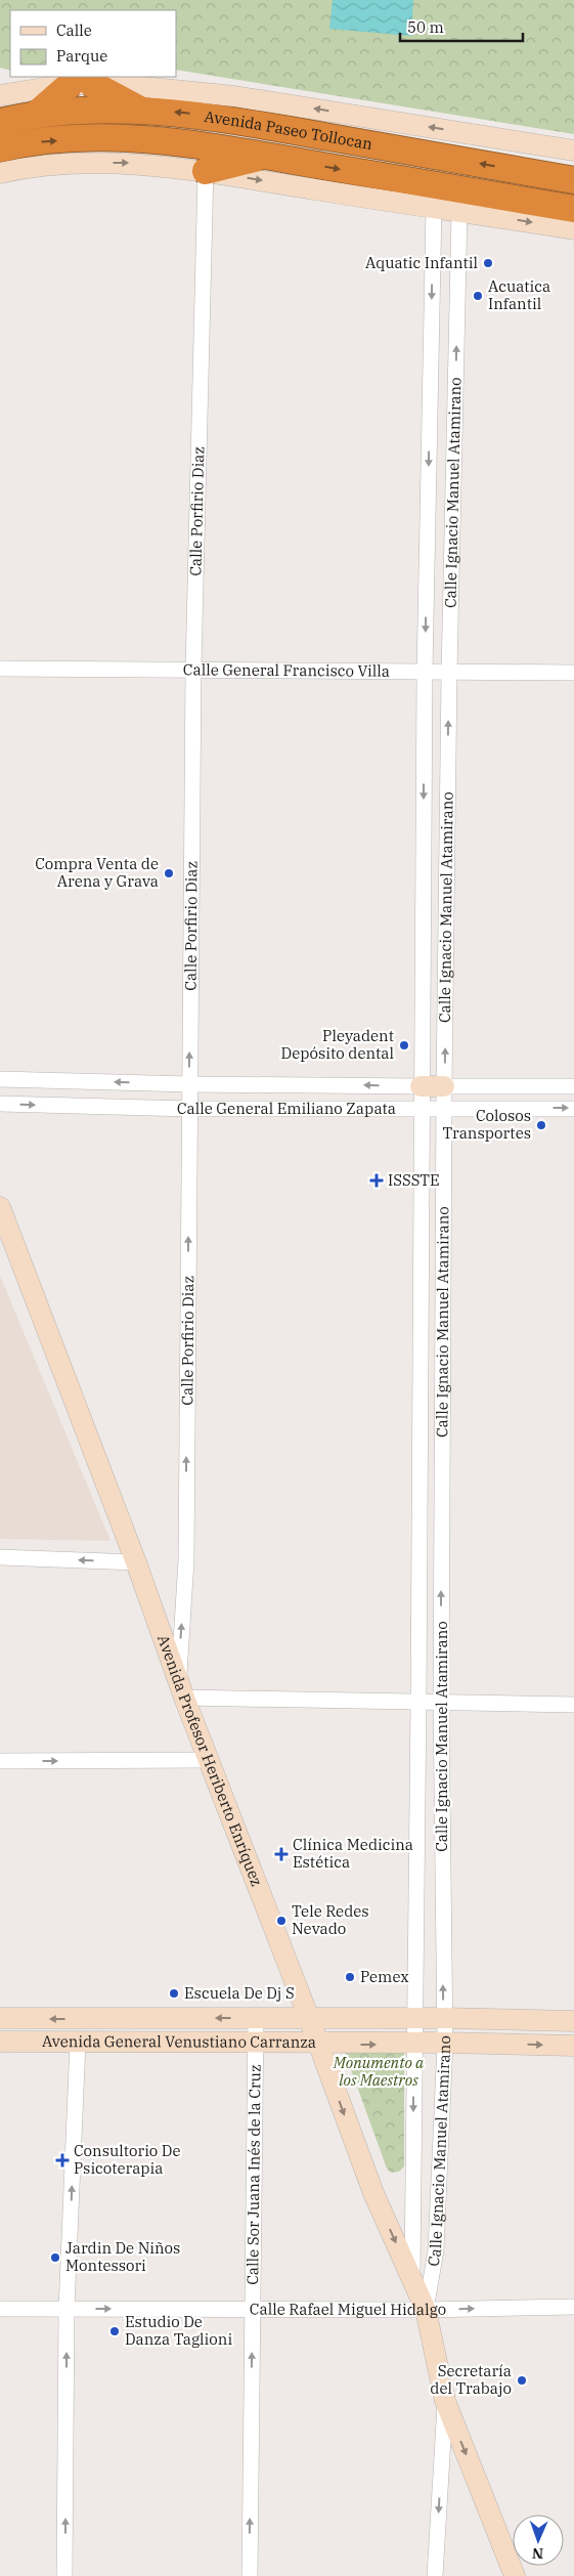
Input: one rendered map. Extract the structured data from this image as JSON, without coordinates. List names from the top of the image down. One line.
{"streets":{"highway":["Avenida Paseo Tollocan"],"main road":["Calle General Emiliano Zapata","Avenida Profesor Heriberto Enríquez","Avenida General Venustiano Carranza"],"street":["Calle Ignacio Manuel Atamirano","Calle Porfirio Diaz","Calle General Francisco Villa","Calle Sor Juana Inés de la Cruz","Calle Rafael Miguel Hidalgo"]},"crossings":[["Calle Ignacio Manuel Atamirano","Calle General Francisco Villa"],["Calle Ignacio Manuel Atamirano","Calle General Emiliano Zapata"],["Calle Ignacio Manuel Atamirano","Avenida Profesor Heriberto Enríquez"],["Calle Ignacio Manuel Atamirano","Avenida General Venustiano Carranza"],["Calle Ignacio Manuel Atamirano","Calle Rafael Miguel Hidalgo"],["Calle Porfirio Diaz","Calle General Francisco Villa"],["Calle Porfirio Diaz","Calle General Emiliano Zapata"],["Calle Porfirio Diaz","Avenida Profesor Heriberto Enríquez"],["Avenida Profesor Heriberto Enríquez","Avenida General Venustiano Carranza"],["Avenida Profesor Heriberto Enríquez","Calle Rafael Miguel Hidalgo"],["Avenida General Venustiano Carranza","Calle Sor Juana Inés de la Cruz"],["Calle Sor Juana Inés de la Cruz","Calle Rafael Miguel Hidalgo"]],"one_way":["Calle Porfirio Diaz","Calle Sor Juana Inés de la Cruz","Calle Rafael Miguel Hidalgo"],"parks":["Monumento a los Maestros"],"places":{"other":["Aquatic Infantil","Acuatica Infantil","Compra Venta de Arena y Grava","Pleyadent Depósito dental","Colosos Transportes","Tele Redes Nevado","Pemex","Escuela De Dj S","Jardin De Niños Montessori","Estudio De Danza Taglioni","Secretaría del Trabajo"],"health":["ISSSTE","Clínica Medicina Estética","Consultorio De Psicoterapia"]},"legend":["Calle","Parque"],"scale_bar":"50 m","north":"bottom"}
